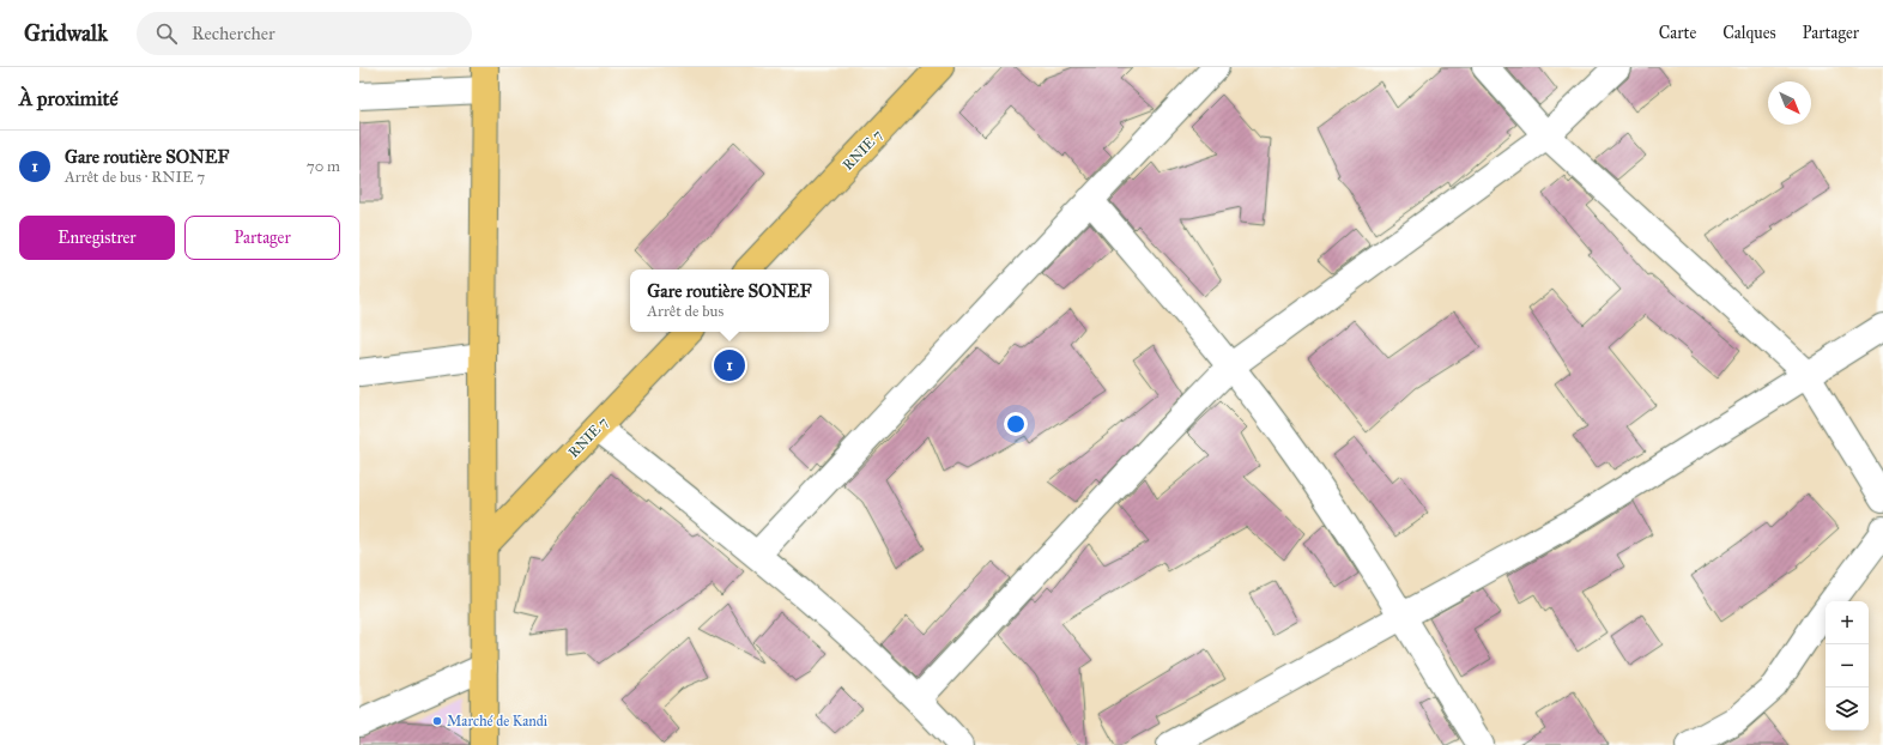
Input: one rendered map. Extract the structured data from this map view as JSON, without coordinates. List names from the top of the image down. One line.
{"streets":{"main road":["RNIE 7"]},"places":["Marché de Kandi"],"north":"bottom right","page":{"header":"Gridwalk","search":"Rechercher","nav":["Carte","Calques","Partager"],"heading":"À proximité","list":[{"mark":"1","name":"Gare routière SONEF","note":"Arrêt de bus · RNIE 7","value":"70 m"}],"buttons":["Enregistrer","Partager"],"popup":["Gare routière SONEF","Arrêt de bus"],"pins":"1","map_buttons":["+","−"]}}
